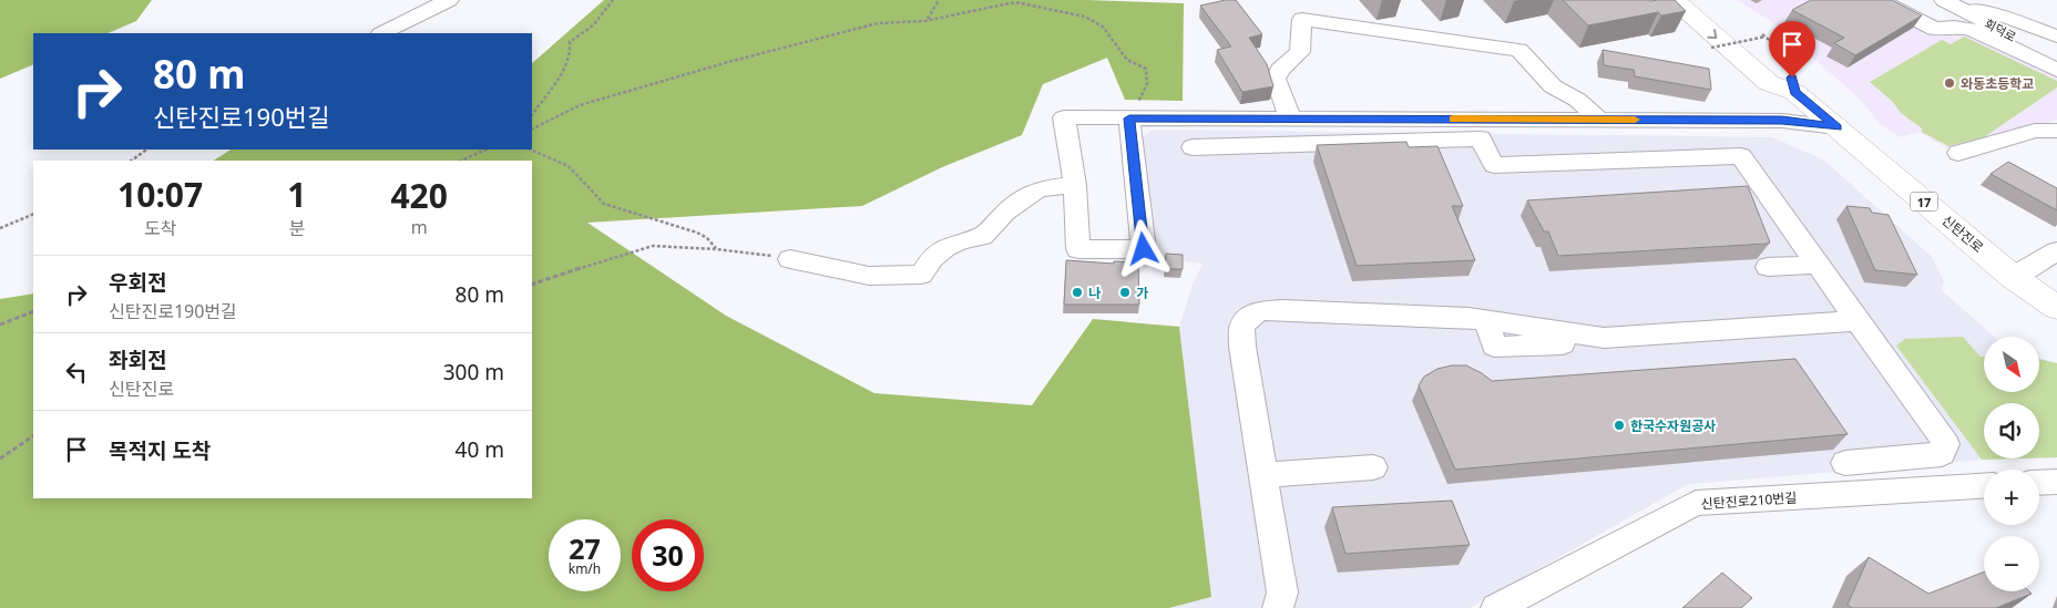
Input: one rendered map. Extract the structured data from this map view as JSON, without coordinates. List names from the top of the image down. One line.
{"streets":{"main road":["17","신탄진로"],"street":["회덕로","신탄진로210번길"]},"places":["와동초등학교","나","가","한국수자원공사"],"north":"bottom right","page":{"turn":["80 m","신탄진로190번길"],"eta":["10:07","도착","1","분","420","m"],"list":[{"name":"우회전","note":"신탄진로190번길","value":"80 m"},{"name":"좌회전","note":"신탄진로","value":"300 m"},{"name":"목적지 도착","value":"40 m"}],"map_buttons":["+","−"],"speed":"27 km/h","limit":"30"}}
